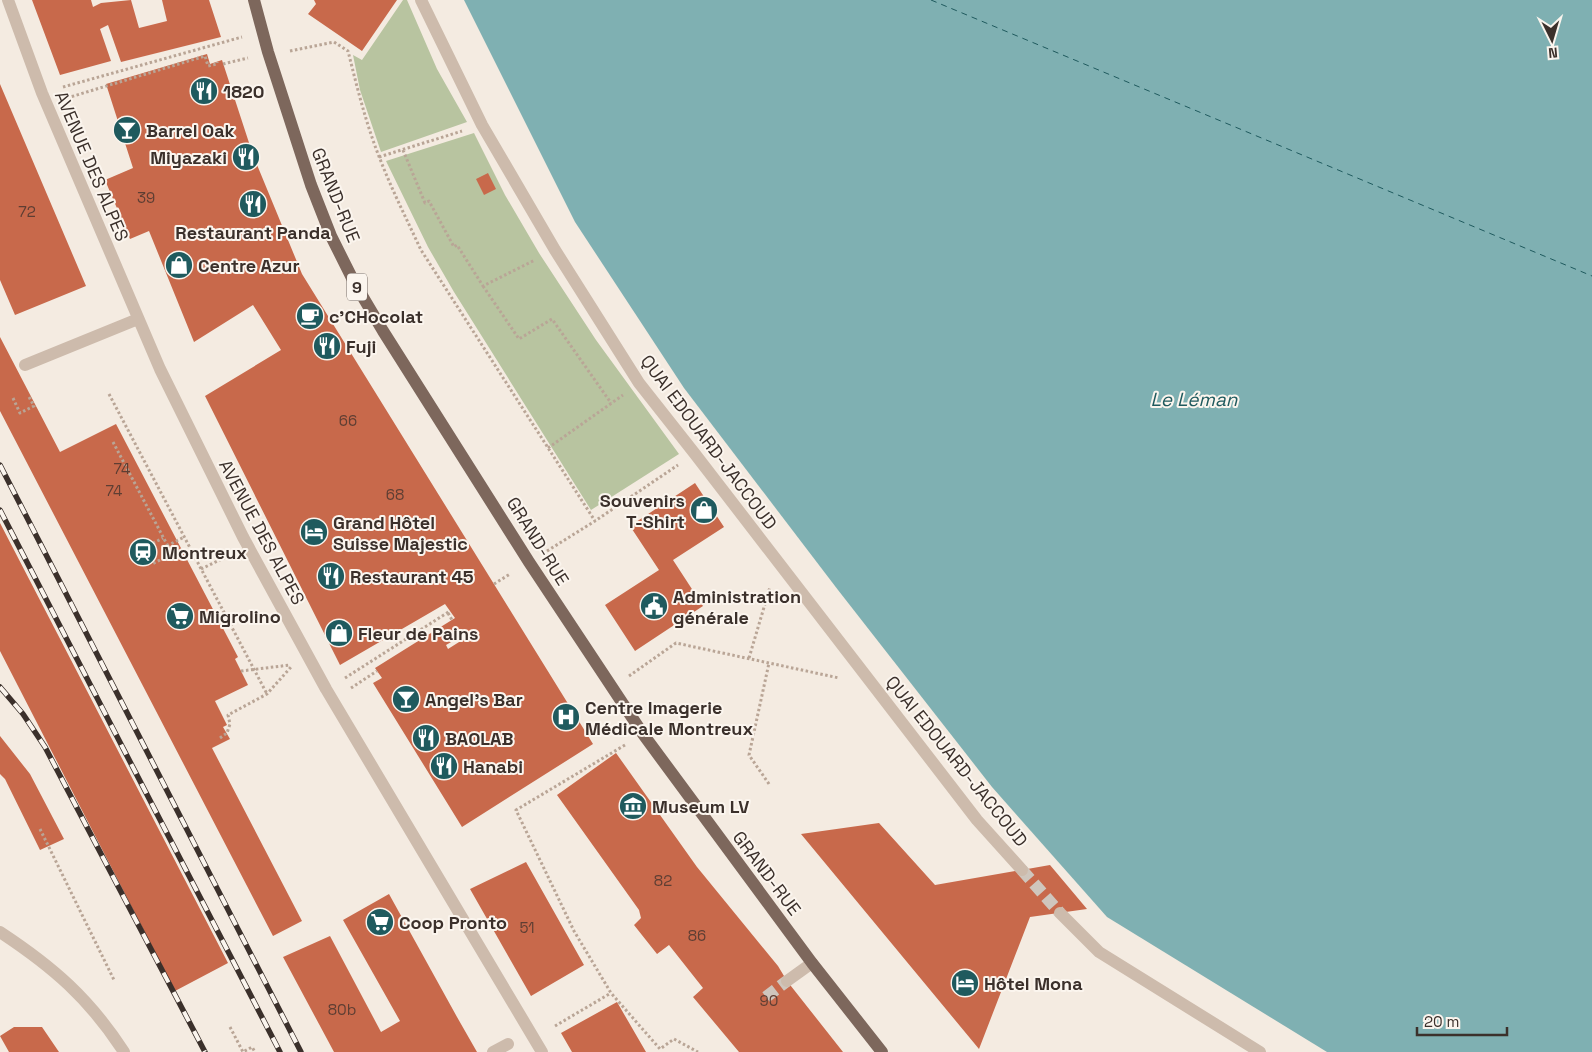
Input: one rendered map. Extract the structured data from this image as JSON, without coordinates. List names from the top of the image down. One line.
{"streets":{"main road":["GRAND-RUE","9"],"street":["AVENUE DES ALPES","QUAI EDOUARD-JACCOUD"]},"water":["Le Léman"],"places":{"restaurant":["1820","Miyazaki","Restaurant Panda","Fuji","Restaurant 45","BAOLAB","Hanabi"],"bar":["Barrel Oak","Angel's Bar"],"shop":["Centre Azur","Souvenirs T-Shirt","Fleur de Pains"],"cafe":["c'CHocolat"],"hotel":["Grand Hôtel Suisse Majestic","Hôtel Mona"],"station":["Montreux"],"public building":["Administration générale"],"supermarket":["Migrolino","Coop Pronto"],"hospital":["Centre Imagerie Médicale Montreux"],"museum":["Museum LV"]},"house_numbers":["39","72","66","74","74","68","82","51","86","90","80b"],"scale_bar":"20 m","north":"bottom"}
